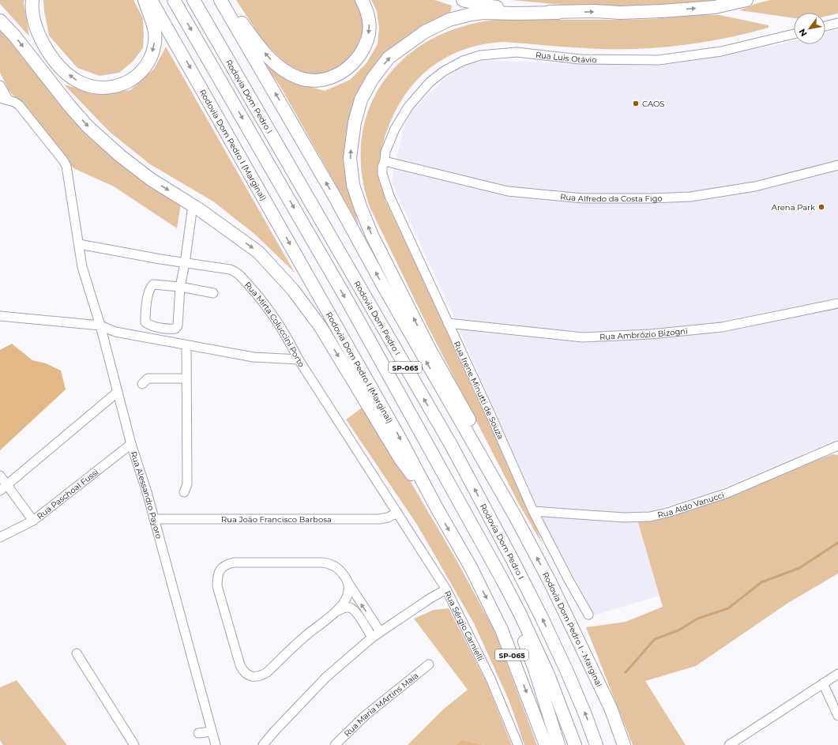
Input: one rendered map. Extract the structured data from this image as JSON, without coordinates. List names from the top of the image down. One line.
{"streets":{"highway":["Rodovia Dom Pedro I","Rodovia Dom Pedro I (Marginal)","SP-065","Rodovia Dom Pedro I - Marginal"],"street":["Rua Luis Otávio","Rua Alfredo da Costa Figo","Rua Mirta Coluccini Porto","Rua Ambrózio Bizogni","Rua Irene Minutti de Souza","Rua Paschoal Fussi","Rua Alessandro Payoro","Rua Aldo Vanucci","Rua João Francisco Barbosa","Rua Sérgio Carnielli","Rua Maria MArtins Maia"]},"crossings":[["Rua Luis Otávio","Rua Alfredo da Costa Figo"],["Rua Luis Otávio","Rua Irene Minutti de Souza"],["Rua Alfredo da Costa Figo","Rua Irene Minutti de Souza"],["Rua Mirta Coluccini Porto","Rua Alessandro Payoro"],["Rua Mirta Coluccini Porto","Rua João Francisco Barbosa"],["Rua Mirta Coluccini Porto","Rua Sérgio Carnielli"],["Rua Ambrózio Bizogni","Rua Irene Minutti de Souza"],["SP-065","Rodovia Dom Pedro I - Marginal"],["Rua Irene Minutti de Souza","Rua Aldo Vanucci"],["Rua Paschoal Fussi","Rua Alessandro Payoro"],["Rua Alessandro Payoro","Rua João Francisco Barbosa"],["Rua João Francisco Barbosa","Rua Sérgio Carnielli"]],"places":["CAOS","Arena Park"],"north":"bottom left"}
